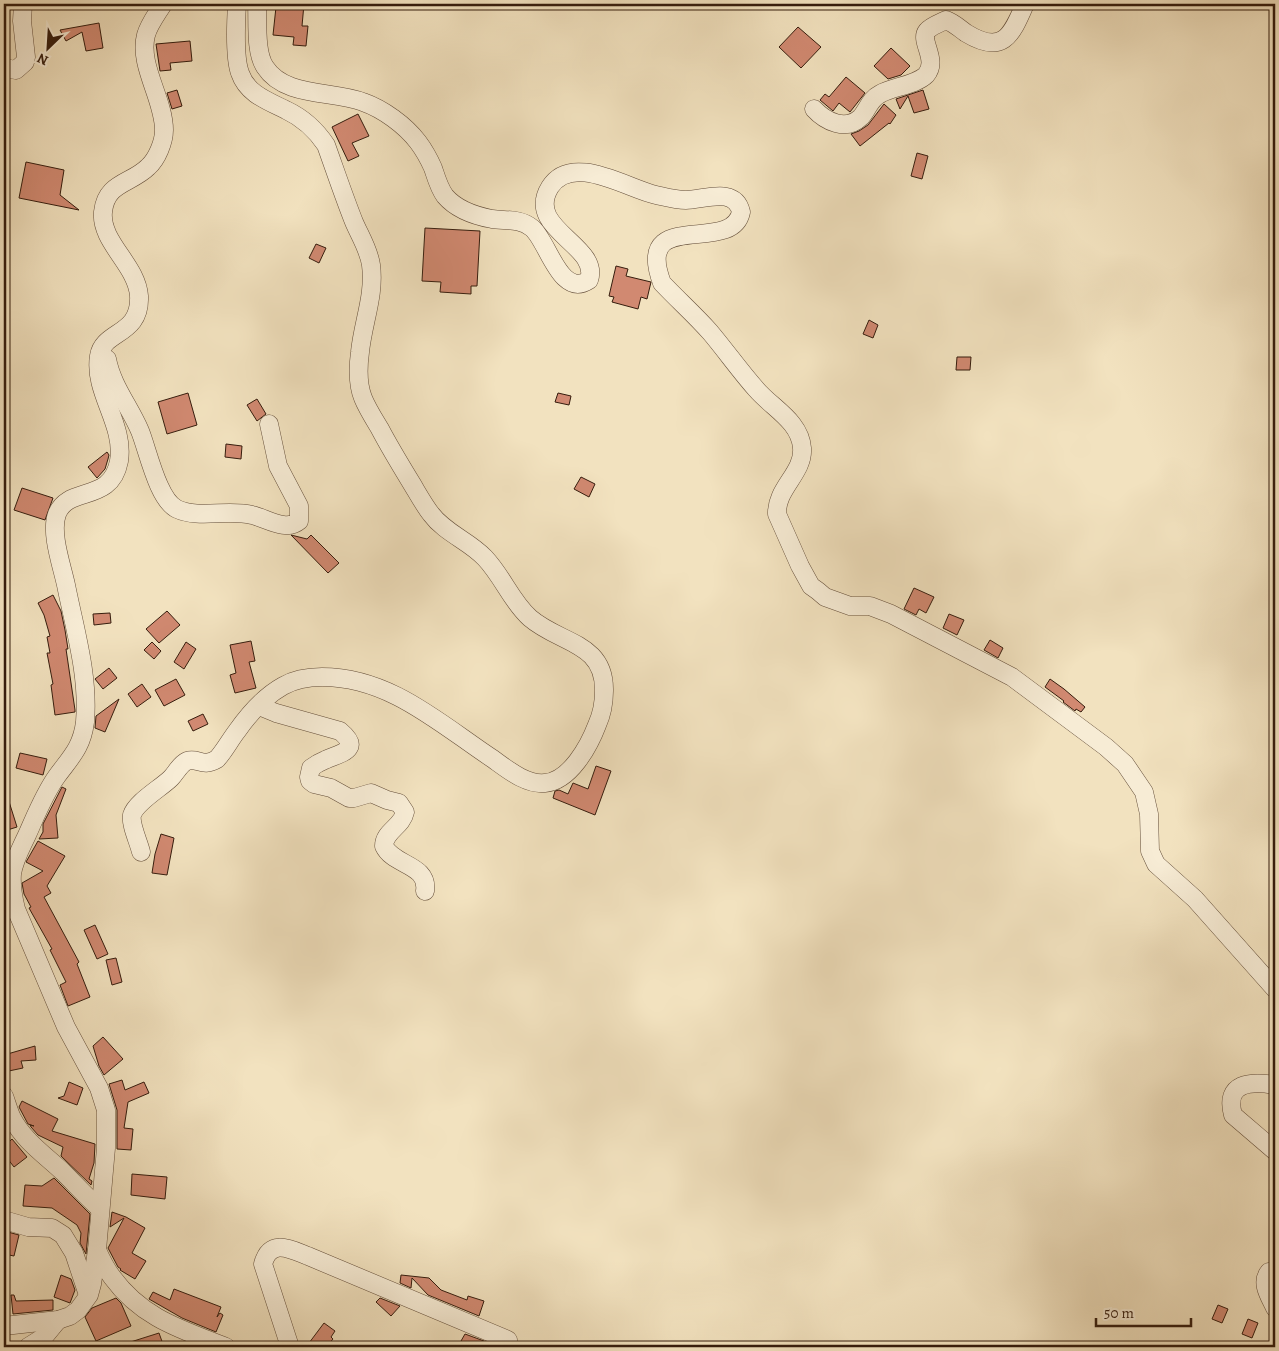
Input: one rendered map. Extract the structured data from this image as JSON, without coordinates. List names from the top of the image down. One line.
{"scale_bar":"50 m","north":"bottom left"}
